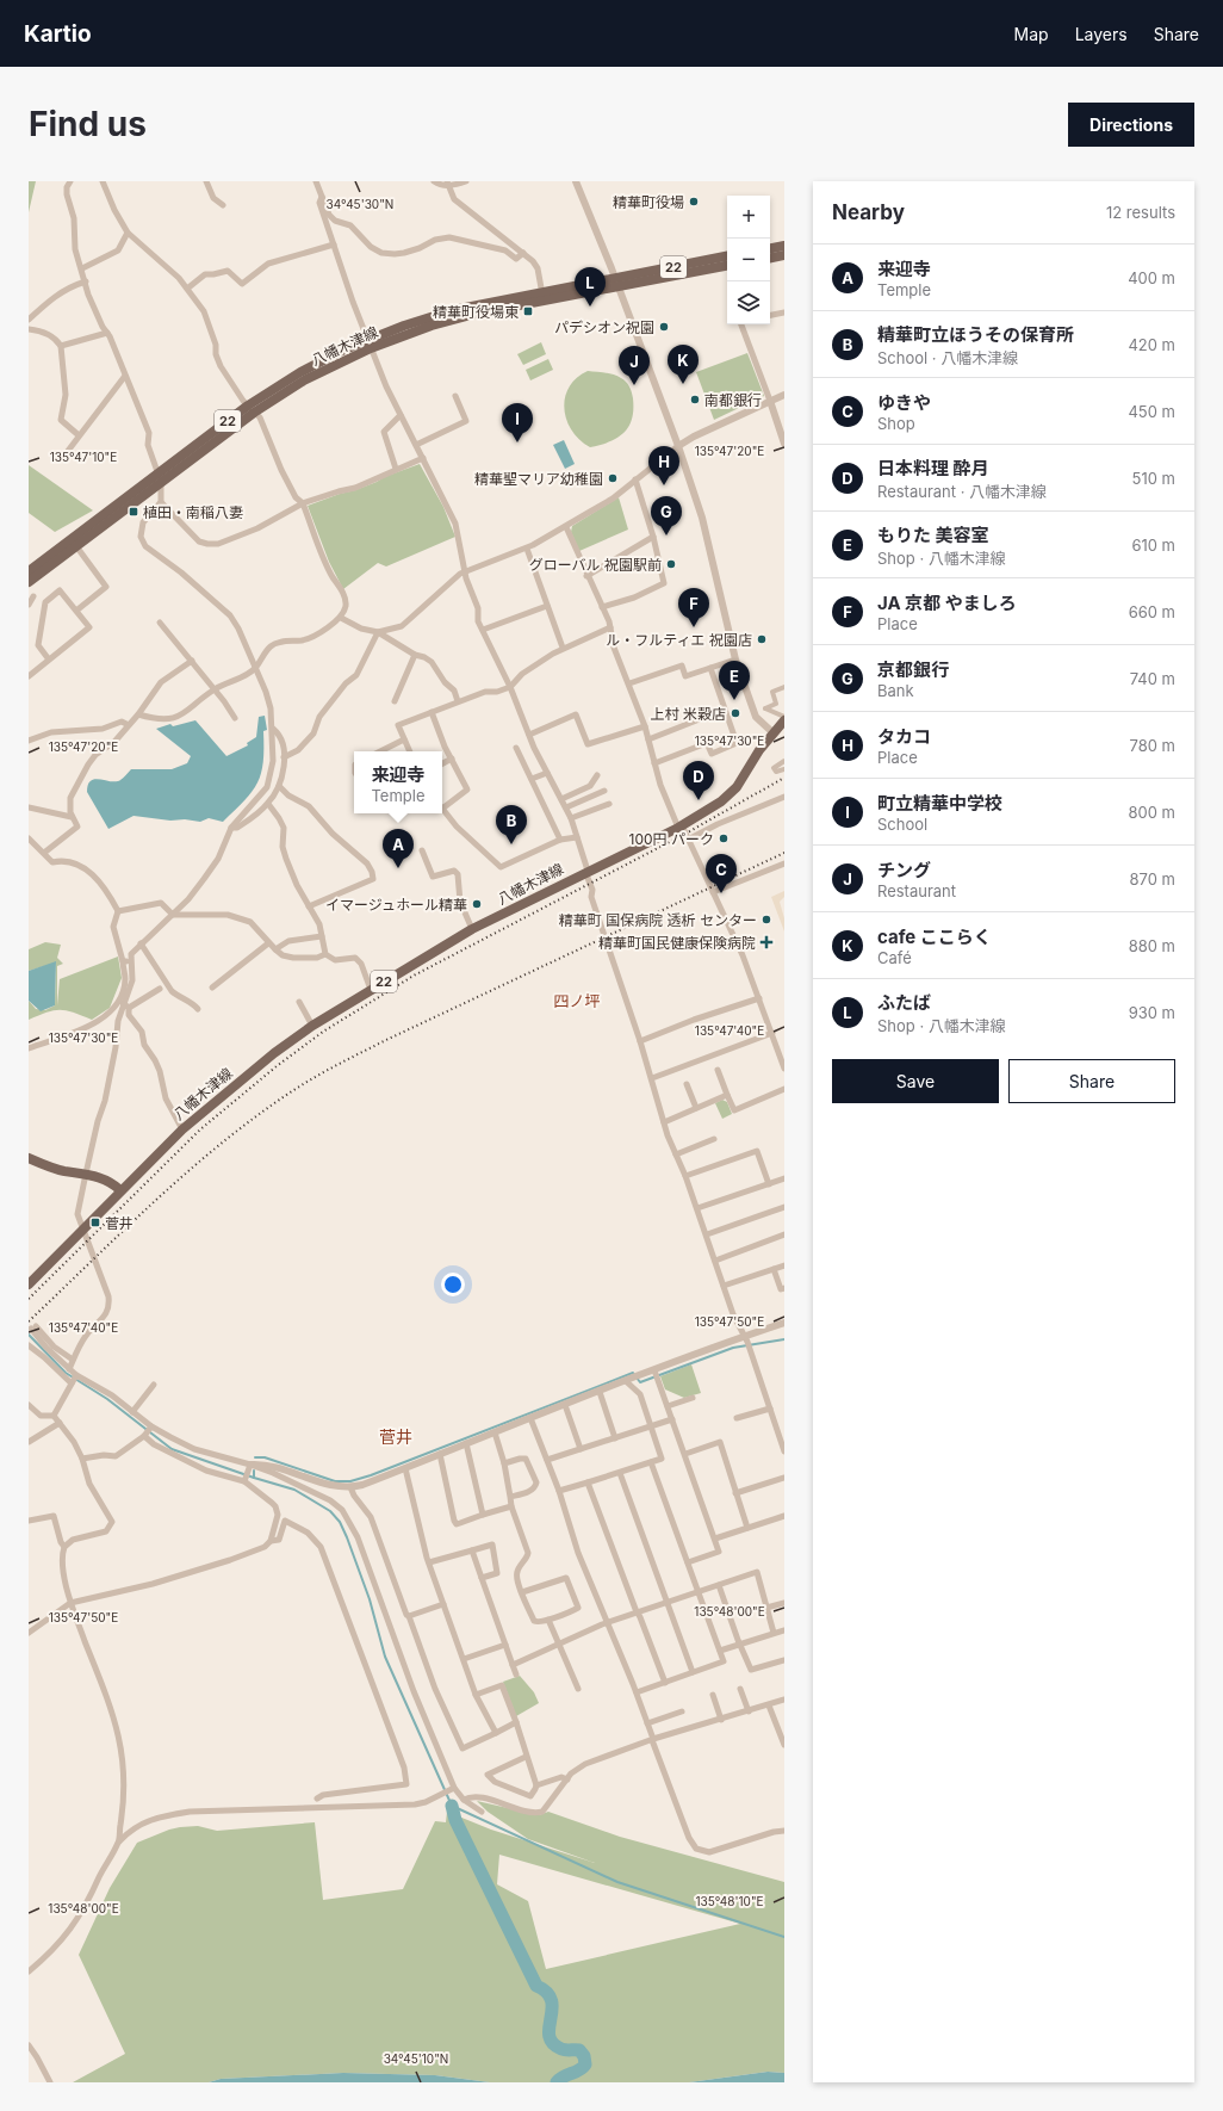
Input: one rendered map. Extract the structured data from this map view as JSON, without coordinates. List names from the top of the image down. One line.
{"streets":{"main road":["22","八幡木津線"]},"districts":["四ノ坪","菅井"],"places":{"other":["精華町役場","パデシオン祝園","南都銀行","精華聖マリア幼稚園","グローバル 祝園駅前","ル・フルティエ 祝園店","上村 米穀店","100円 パーク","イマージュホール精華","精華町 国保病院 透析 センター"],"transit":["精華町役場東","植田・南稲八妻","菅井"],"health":["精華町国民健康保険病院"]},"page":{"header":"Kartio","nav":["Map","Layers","Share"],"buttons":["Directions",["Save","Share"]],"title":"Find us","heading":["Nearby","12 results"],"map_buttons":["+","−"],"list":[{"mark":"A","name":"来迎寺","note":"Temple","value":"400 m"},{"mark":"B","name":"精華町立ほうその保育所","note":"School · 八幡木津線","value":"420 m"},{"mark":"C","name":"ゆきや","note":"Shop","value":"450 m"},{"mark":"D","name":"日本料理 酔月","note":"Restaurant · 八幡木津線","value":"510 m"},{"mark":"E","name":"もりた 美容室","note":"Shop · 八幡木津線","value":"610 m"},{"mark":"F","name":"JA 京都 やましろ","note":"Place","value":"660 m"},{"mark":"G","name":"京都銀行","note":"Bank","value":"740 m"},{"mark":"H","name":"タカコ","note":"Place","value":"780 m"},{"mark":"I","name":"町立精華中学校","note":"School","value":"800 m"},{"mark":"J","name":"チング","note":"Restaurant","value":"870 m"},{"mark":"K","name":"cafe ここらく","note":"Café","value":"880 m"},{"mark":"L","name":"ふたば","note":"Shop · 八幡木津線","value":"930 m"}],"pins":["L","K","J","I","H","G","F","E","D","B","A","C"],"popup":["来迎寺","Temple"]},"coordinates":["34°45'30\"N","135°47'20\"E","135°47'10\"E","135°47'30\"E","135°47'40\"E","135°47'50\"E","135°48'00\"E","135°48'10\"E","34°45'10\"N"]}
